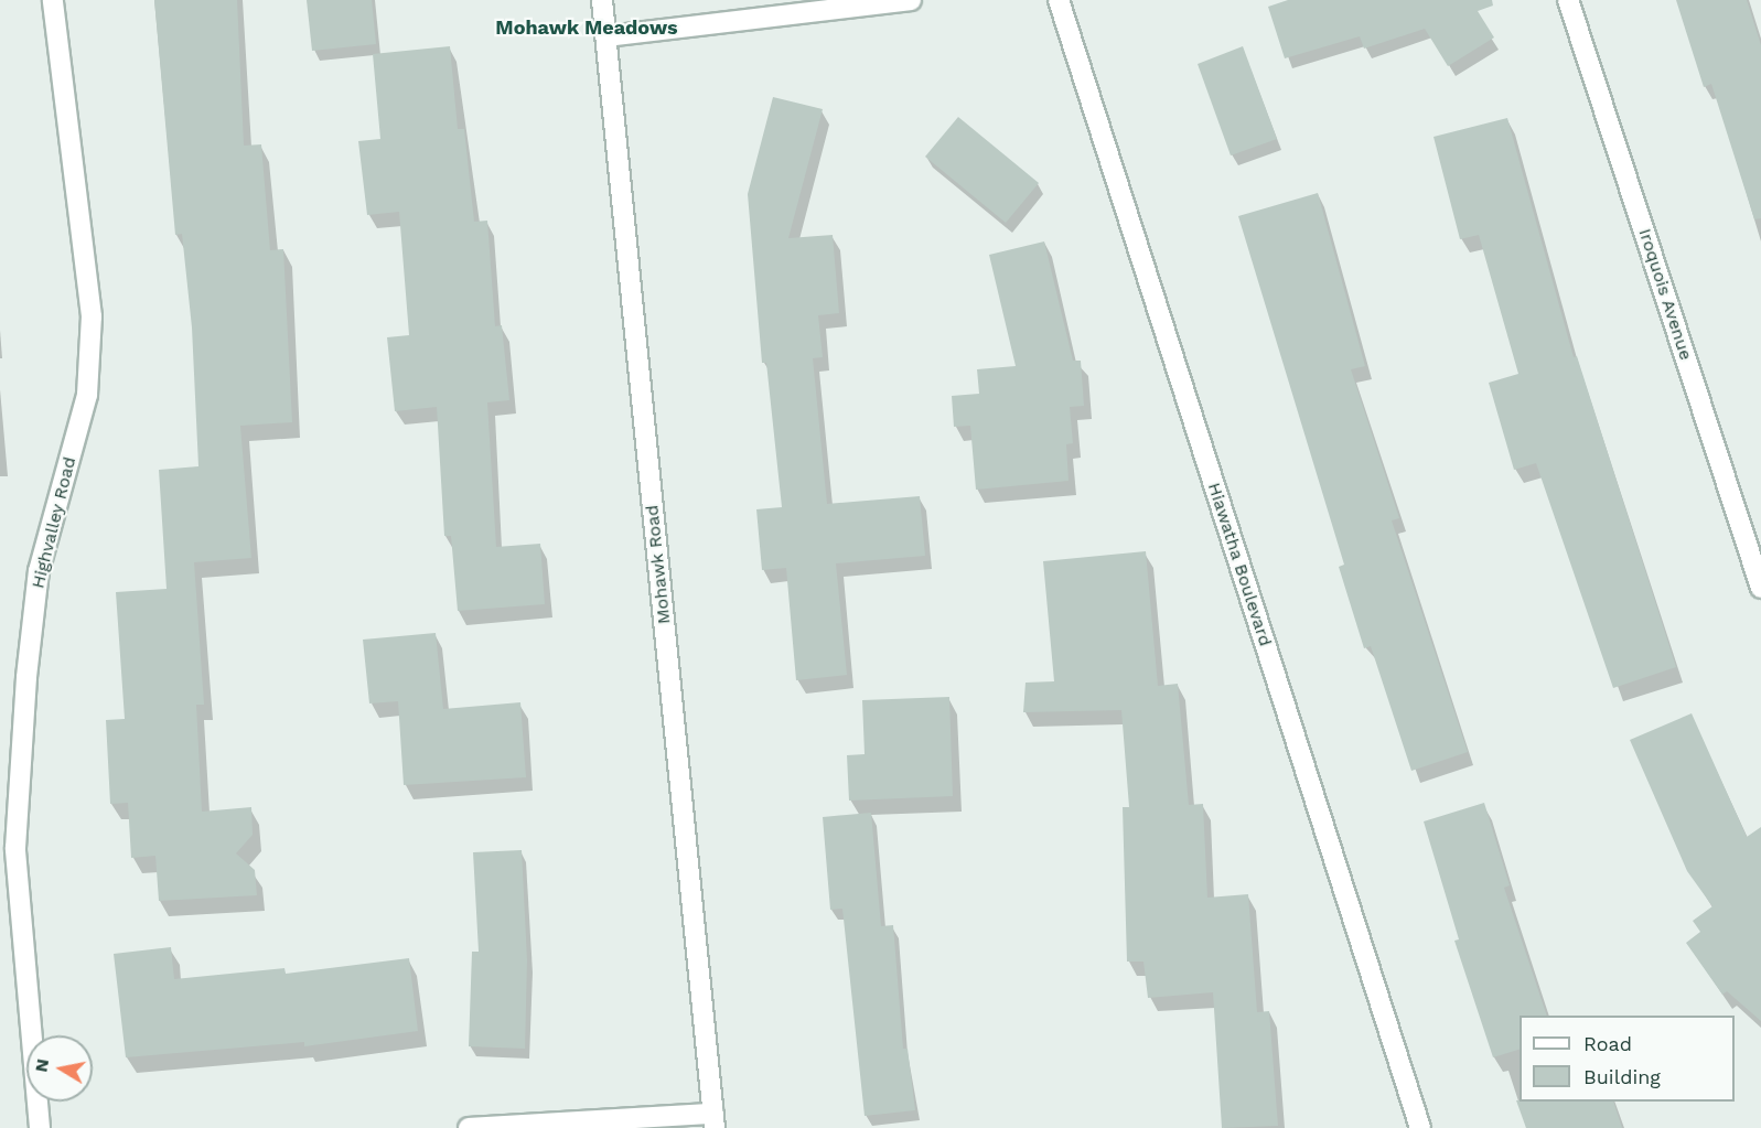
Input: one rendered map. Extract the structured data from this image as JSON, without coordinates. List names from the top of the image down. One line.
{"streets":{"street":["Iroquois Avenue","Highvalley Road","Mohawk Road","Hiawatha Boulevard"]},"districts":["Mohawk Meadows"],"legend":["Road","Building"],"north":"left"}
